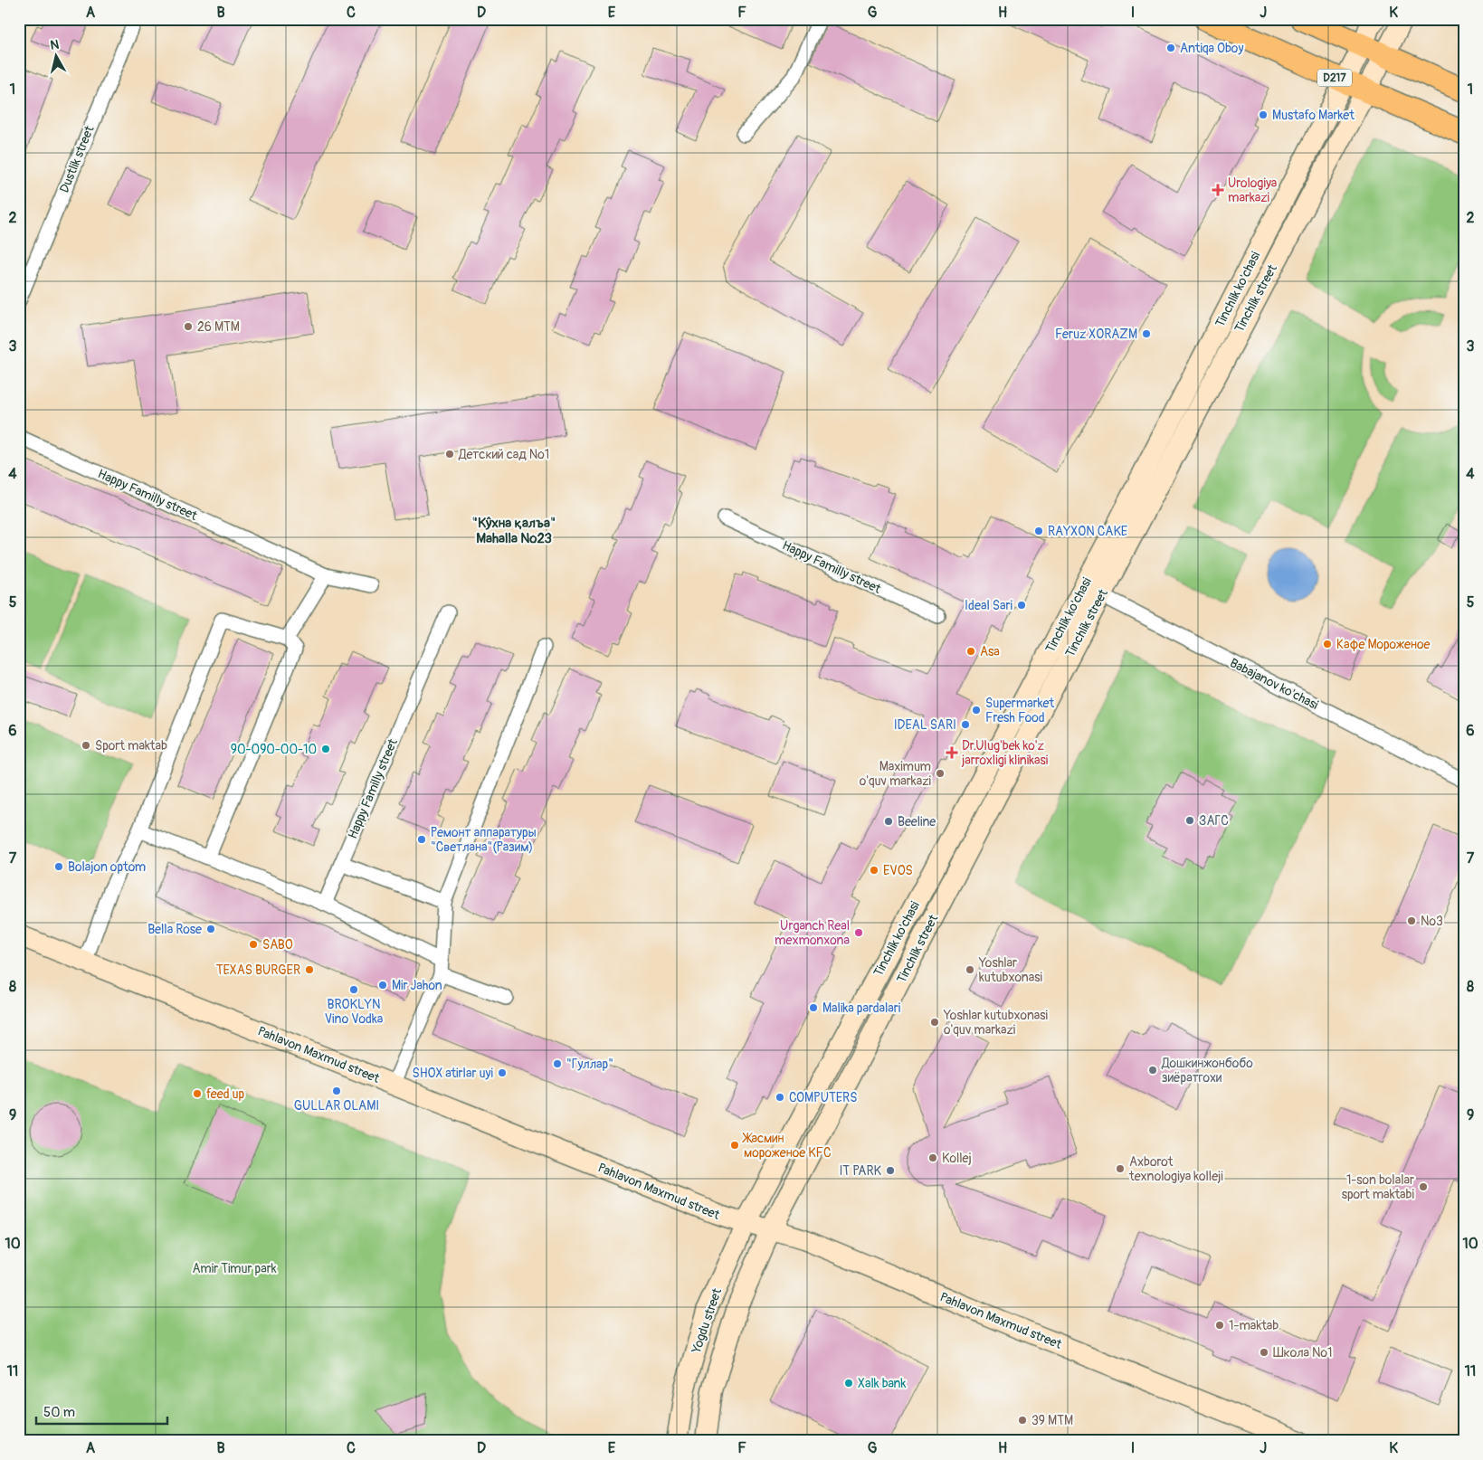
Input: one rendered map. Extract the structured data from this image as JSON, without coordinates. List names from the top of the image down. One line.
{"streets":{"main road":["D217","Tinchlik ko'chasi","Tinchlik street","Pahlavon Maxmud street","Yogdu street"],"street":["Dustlik street","Happy Familly street","Babajanov ko'chasi"]},"crossings":[["D217","Tinchlik ko'chasi"],["D217","Tinchlik street"],["Tinchlik ko'chasi","Tinchlik street"],["Tinchlik ko'chasi","Babajanov ko'chasi"],["Tinchlik ko'chasi","Pahlavon Maxmud street"],["Tinchlik ko'chasi","Yogdu street"],["Tinchlik street","Babajanov ko'chasi"],["Tinchlik street","Pahlavon Maxmud street"],["Tinchlik street","Yogdu street"],["Pahlavon Maxmud street","Yogdu street"]],"districts":["\"Kŷхна қалъа\" Mahalla №23"],"parks":["Amir Timur park"],"places":{"other":["Antiqa Oboy","Mustafo Market","26 MTM","Feruz XORAZM","Детский сад №1","RAYXON CAKE","Ideal Sari","Кафе Мороженое","Asa","Supermarket Fresh Food","IDEAL SARI","Sport maktab","90-090-00-10","Maximum o'quv markazi","ЗАГС","Beeline","Ремонт аппаратуры \"Светлана\"(Разим)","Bolajon optom","EVOS","№3","Bella Rose","Urganch Real mexmonxona","SABO","TEXAS BURGER","Yoshlar kutubxonasi","Mir Jahon","BROKLYN Vino Vodka","Malika pardalari","Yoshlar kutubxonasi o'quv markazi","\"Гуллар\"","Дошкинжонбобо зиёратгохи","SHOX atirlar uyi","GULLAR OLAMI","feed up","COMPUTERS","Жасмин мороженое KFC","Kollej","Axborot texnologiya kolleji","IT PARK","1-son bolalar sport maktabi","1-maktab","Школа №1","Xalk bank","39 MTM"],"health":["Urologiya markazi","Dr.Ulug'bek ko'z jarroxligi klinikasi"]},"scale_bar":"50 m","north":"top","grid":{"columns":["A","B","C","D","E","F","G","H","I","J","K"],"rows":["1","2","3","4","5","6","7","8","9","10","11"]}}
